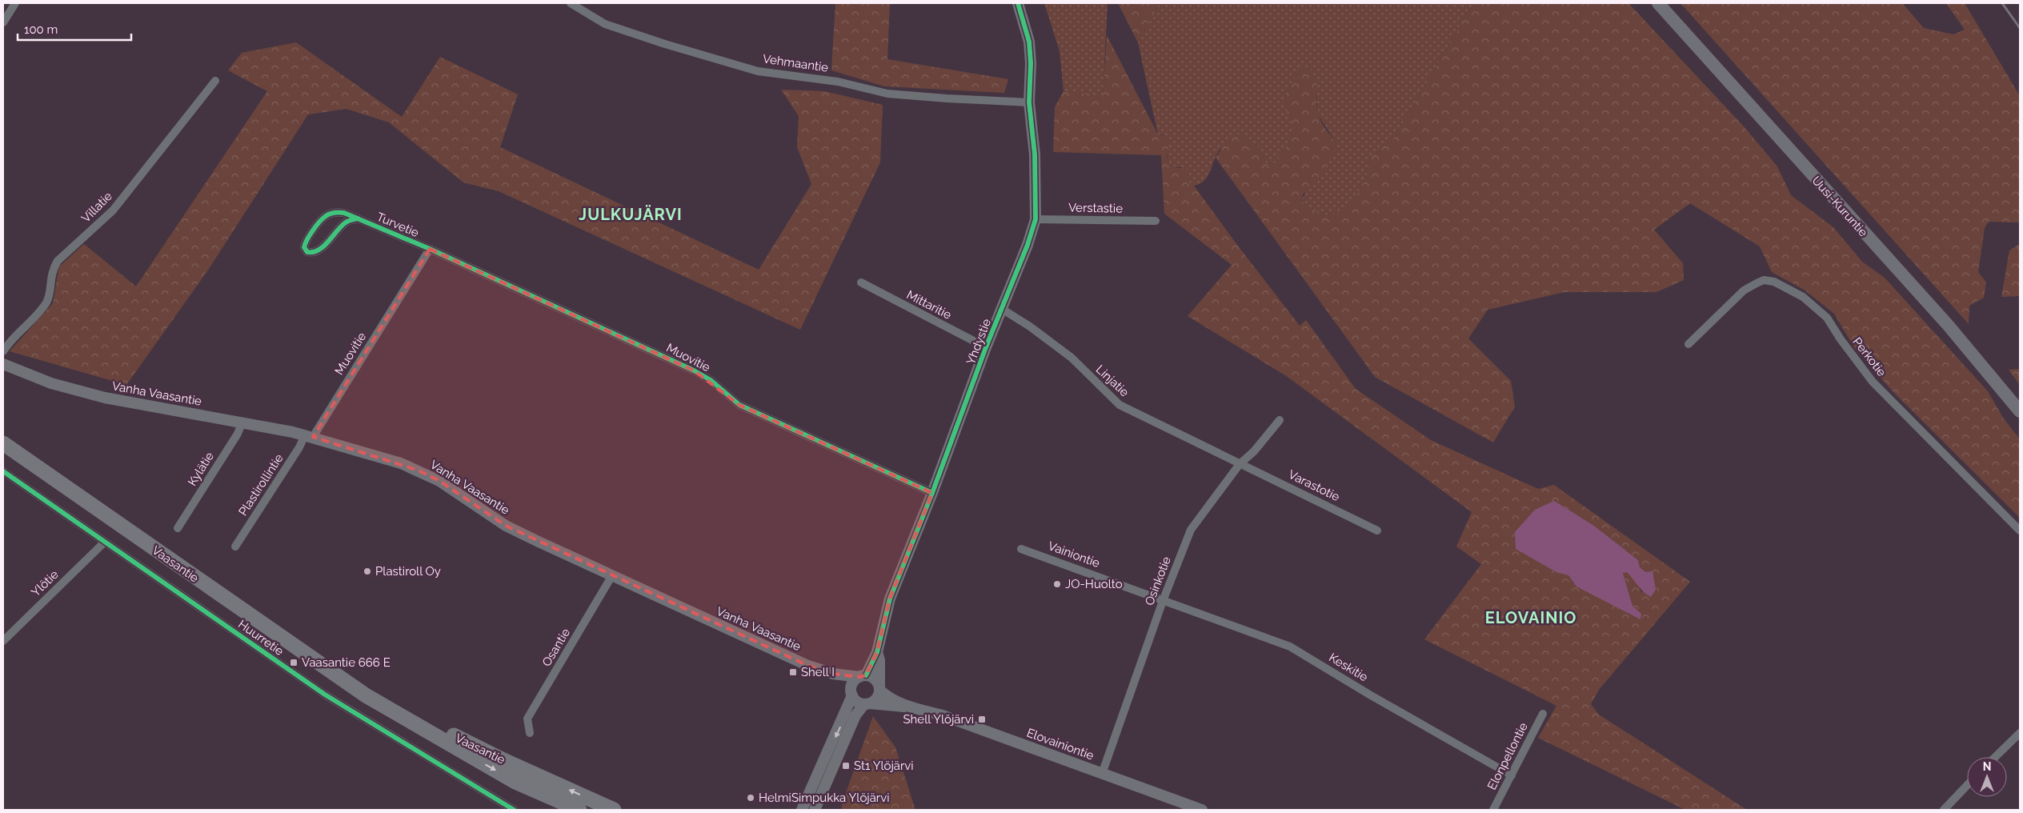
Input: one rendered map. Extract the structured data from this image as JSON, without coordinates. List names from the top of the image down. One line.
{"streets":{"highway":["Vaasantie"],"main road":["Uusi-Kuruntie","Yhdystie","Vanha Vaasantie","Elovainiontie"],"street":["Vehmaantie","Villatie","Verstastie","Turvetie","Mittaritie","Muovitie","Perkotie","Linjatie","Kylätie","Plastirollintie","Varastotie","Vainiontie","Osinkotie","Ylötie","Huurretie","Osantie","Keskitie","Elonpellontie"]},"crossings":[["Vehmaantie","Yhdystie"],["Verstastie","Yhdystie"],["Turvetie","Muovitie"],["Mittaritie","Yhdystie"],["Yhdystie","Muovitie"],["Yhdystie","Linjatie"],["Yhdystie","Vanha Vaasantie"],["Yhdystie","Elovainiontie"],["Muovitie","Vanha Vaasantie"],["Muovitie","Plastirollintie"],["Linjatie","Varastotie"],["Linjatie","Osinkotie"],["Vanha Vaasantie","Kylätie"],["Vanha Vaasantie","Plastirollintie"],["Vanha Vaasantie","Osantie"],["Vanha Vaasantie","Elovainiontie"],["Varastotie","Osinkotie"],["Vainiontie","Osinkotie"],["Vainiontie","Keskitie"],["Osinkotie","Keskitie"],["Osinkotie","Elovainiontie"],["Ylötie","Huurretie"],["Keskitie","Elonpellontie"]],"districts":["JULKUJÄRVI","ELOVAINIO"],"places":{"other":["Plastiroll Oy","JO-Huolto","HelmiSimpukka Ylöjärvi"],"transit":["Vaasantie 666 E","Shell I","Shell Ylöjärvi","St1 Ylöjärvi"]},"scale_bar":"100 m","north":"top"}
